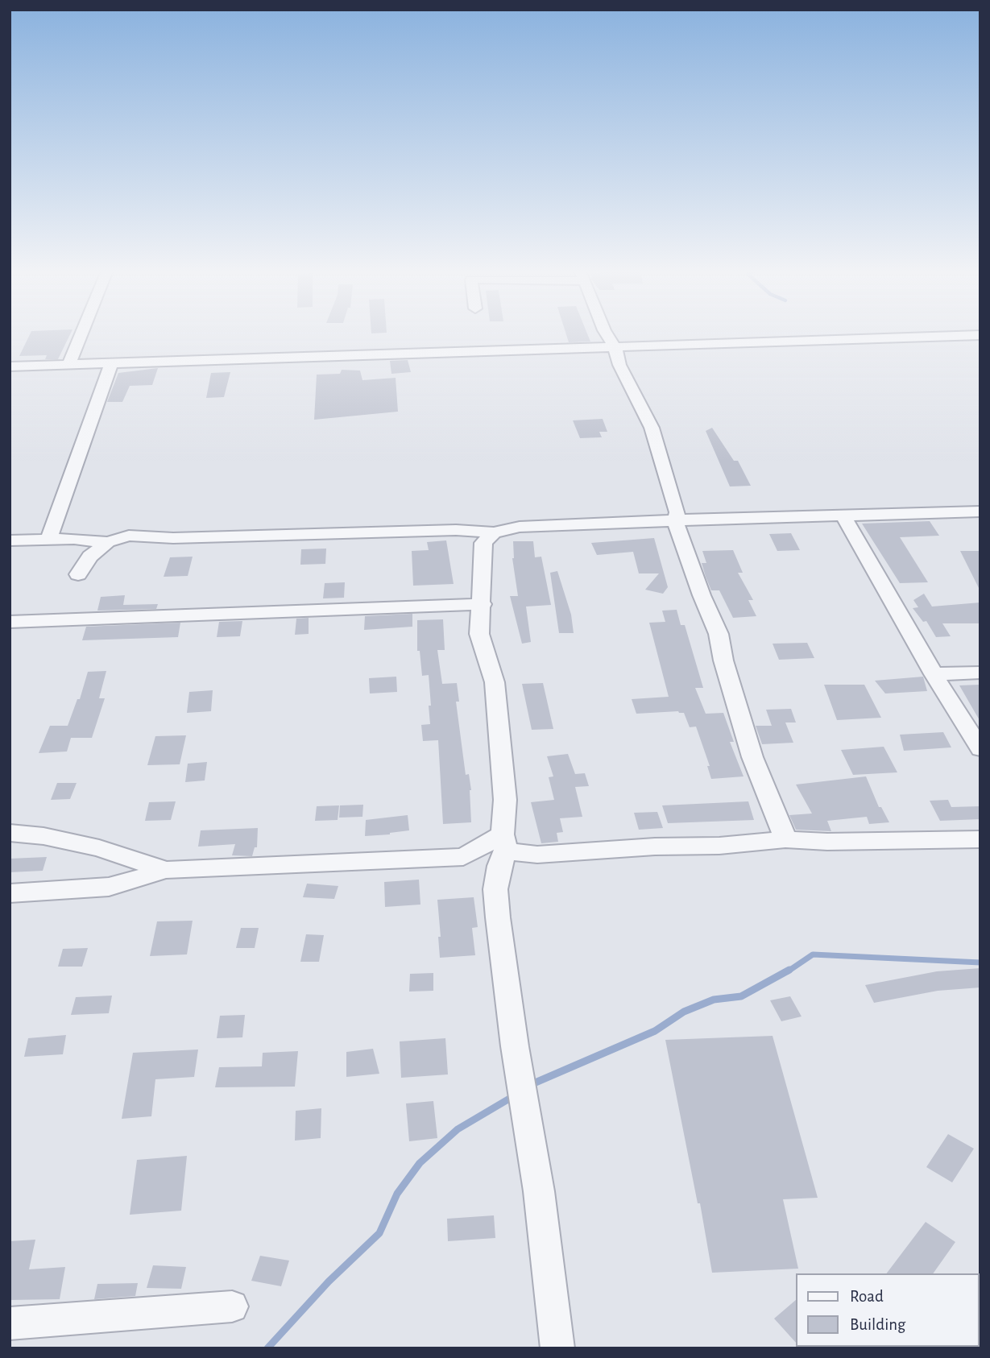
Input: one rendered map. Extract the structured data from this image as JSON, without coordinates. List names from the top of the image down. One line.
{"legend":["Road","Building"]}
